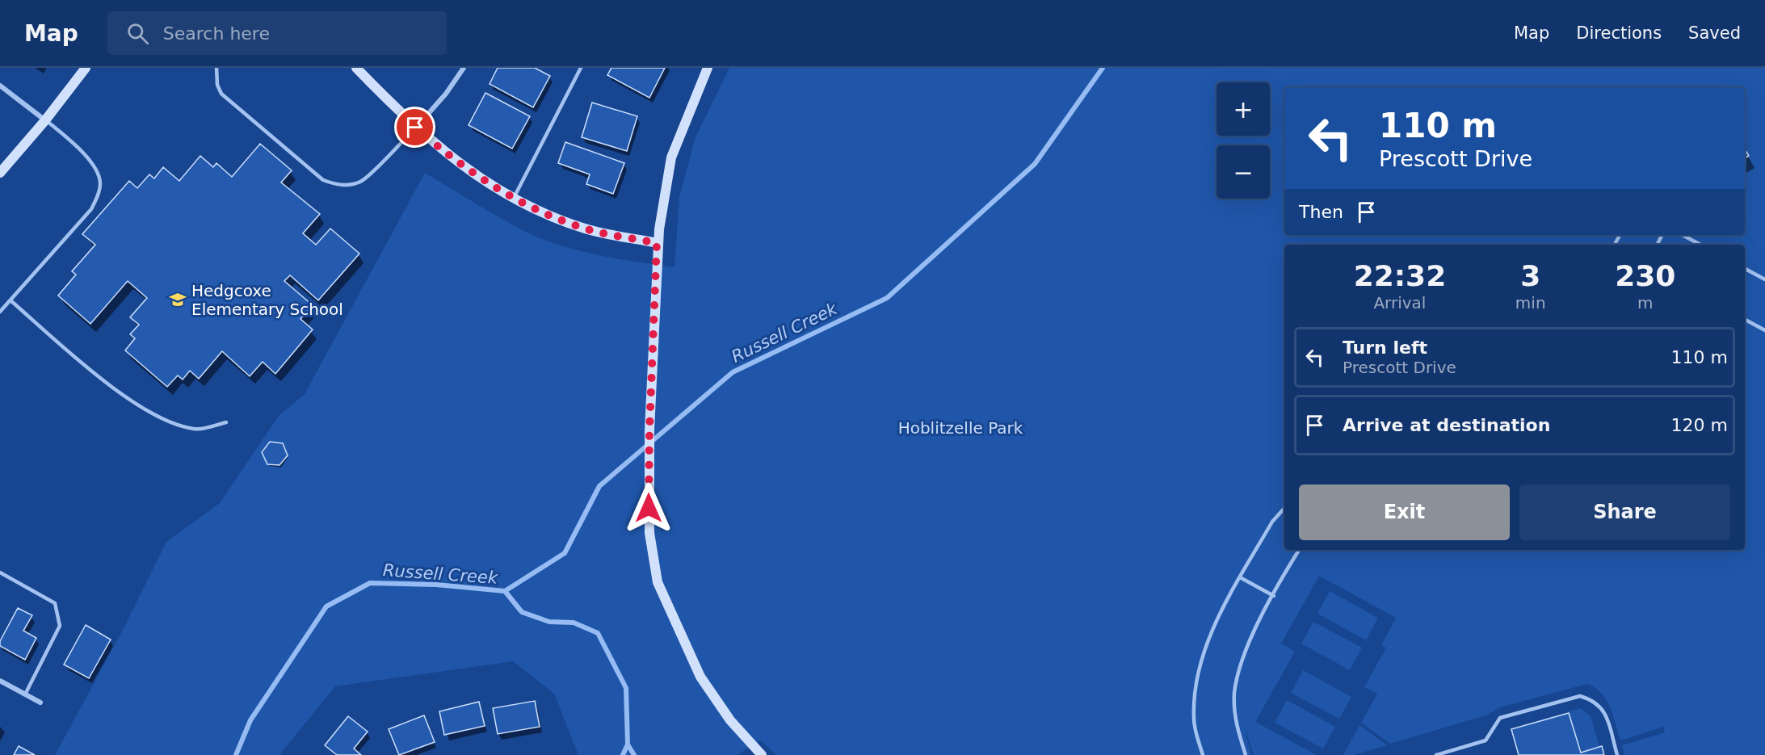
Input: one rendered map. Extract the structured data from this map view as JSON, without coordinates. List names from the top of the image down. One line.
{"water":["Russell Creek"],"parks":["Hoblitzelle Park"],"places":{"school or university":["Hedgcoxe Elementary School"]},"page":{"header":"Map","search":"Search here","nav":["Map","Directions","Saved"],"map_buttons":["+","−"],"turn":["110 m","Prescott Drive"],"then":"Then","eta":["22:32","Arrival","3","min","230","m"],"list":[{"name":"Turn left","note":"Prescott Drive","value":"110 m"},{"name":"Arrive at destination","value":"120 m"}],"buttons":["Exit","Share"]}}
